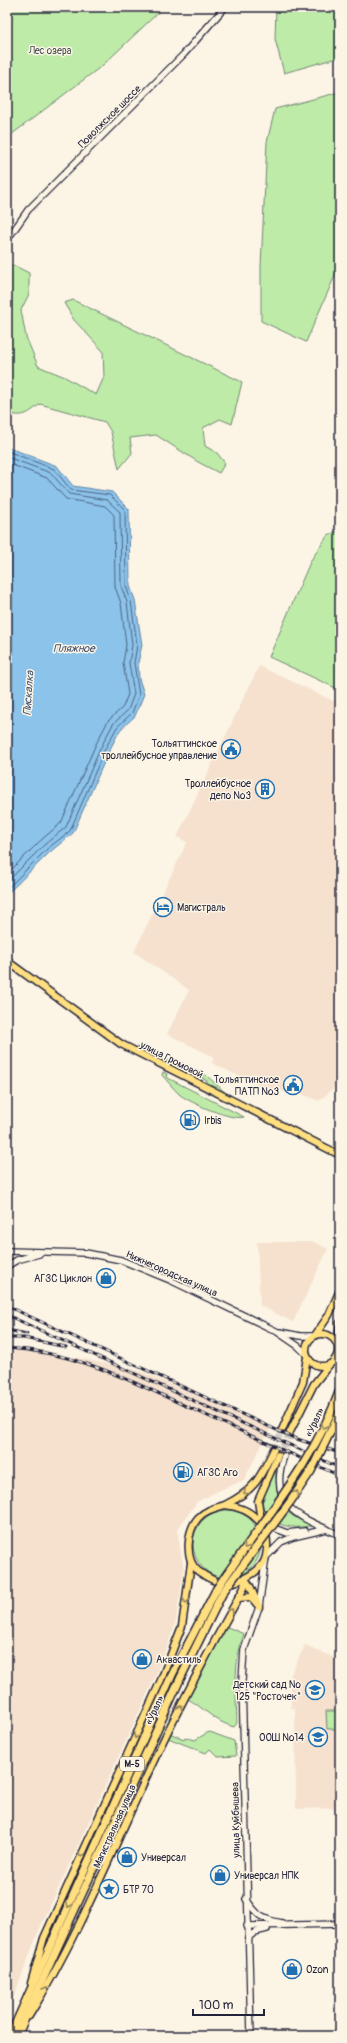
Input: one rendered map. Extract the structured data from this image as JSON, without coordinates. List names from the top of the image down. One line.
{"streets":{"highway":["«Урал»","М-5","Магистральная улица"],"main road":["Поволжское шоссе","улица Громовой","Нижнегородская улица","улица Куйбышева"]},"crossings":[["«Урал»","Магистральная улица"],["улица Куйбышева","Магистральная улица"]],"water":["Пляжное","Пискалка"],"parks":["Лес озера"],"places":{"public building":["Тольяттинское троллейбусное управление","Тольяттинское ПАТП №3"],"building":["Троллейбусное депо №3"],"hotel":["Магистраль"],"fuel station":["Irbis","АГЗС Аго"],"shop":["АГЗС Циклон","Аквастиль","Универсал","Универсал НПК","Ozon"],"school or university":["Детский сад № 125 \"Росточек\"","ООШ №14"],"place":["БТР 70"]},"scale_bar":"100 m"}
